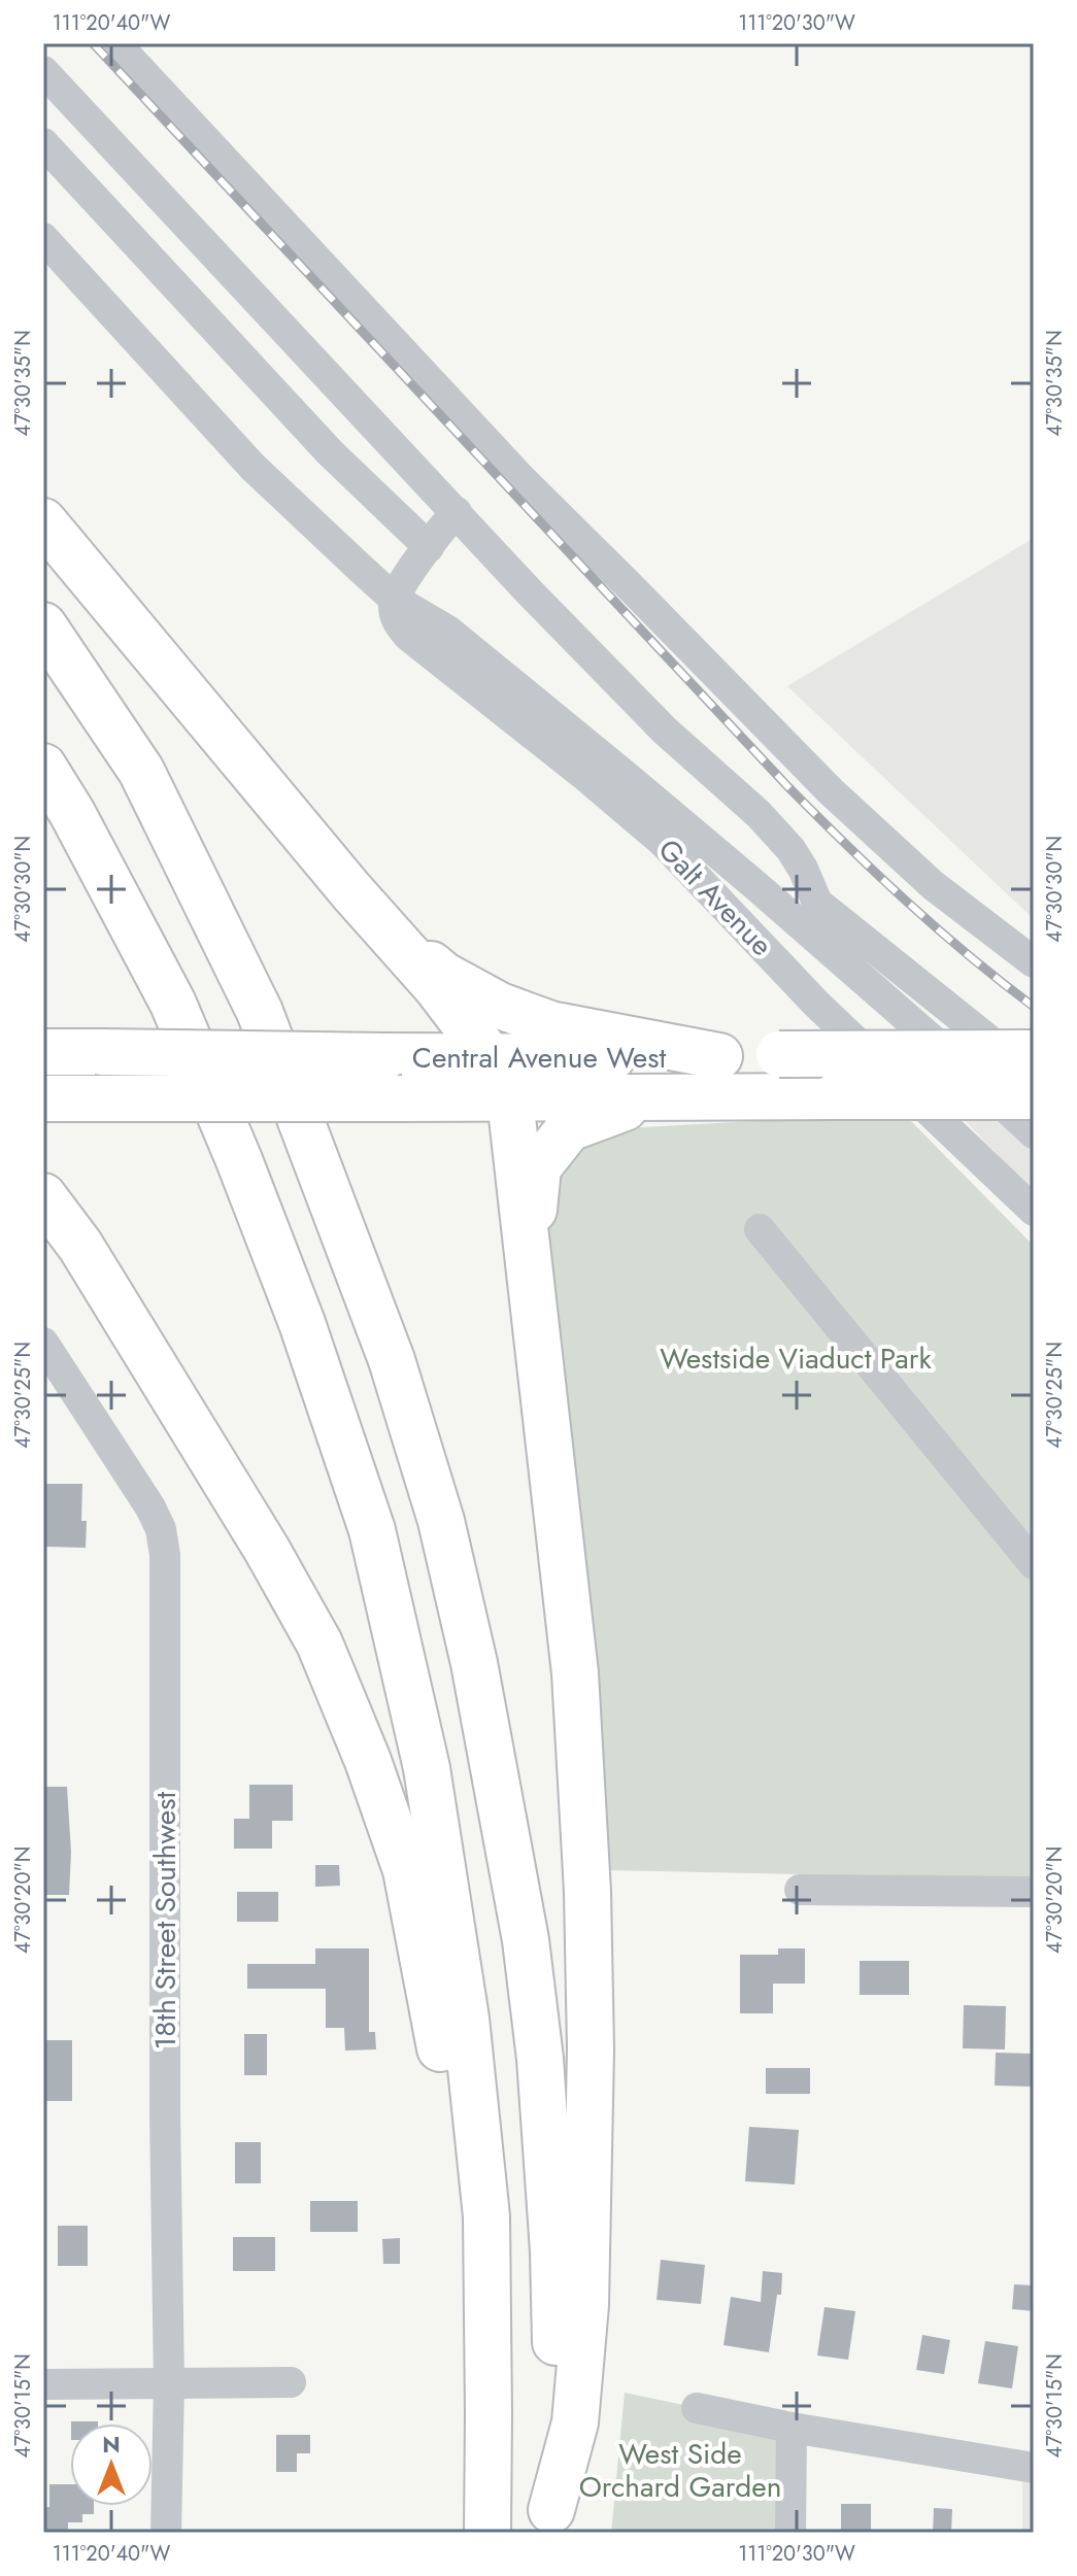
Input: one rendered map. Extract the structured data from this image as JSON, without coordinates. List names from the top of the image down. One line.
{"streets":{"highway":["Central Avenue West"],"street":["Galt Avenue","18th Street Southwest"]},"parks":["Westside Viaduct Park","West Side Orchard Garden"],"north":"top","coordinates":["111°20'40\"W","111°20'30\"W","47°30'35\"N","47°30'30\"N","47°30'25\"N","47°30'20\"N","47°30'15\"N"]}
